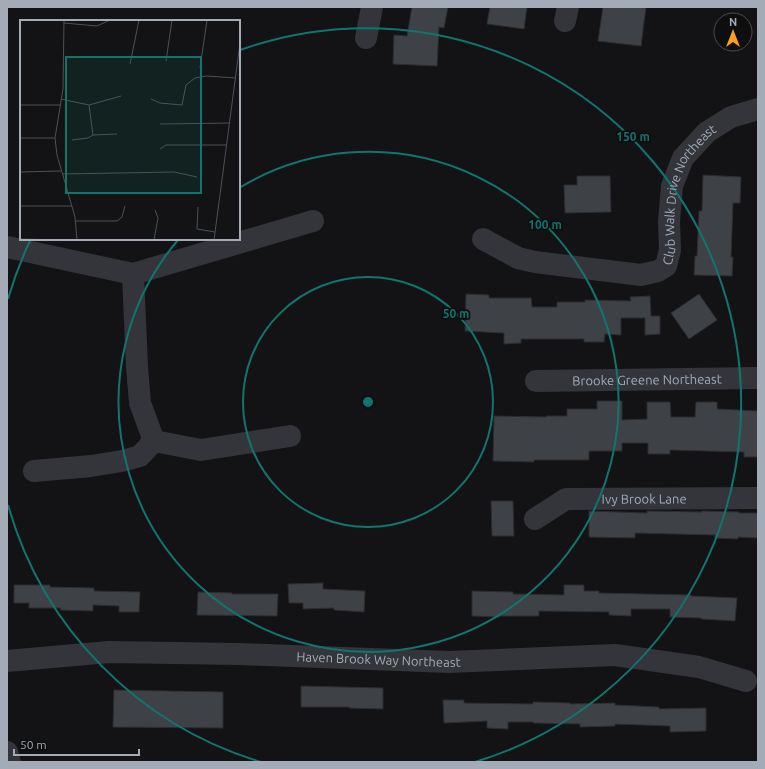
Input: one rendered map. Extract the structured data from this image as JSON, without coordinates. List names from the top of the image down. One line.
{"streets":{"street":["Club Walk Drive Northeast","Brooke Greene Northeast","Ivy Brook Lane","Haven Brook Way Northeast"]},"scale_bar":"50 m","north":"top","rings":["150 m","100 m","50 m"]}
